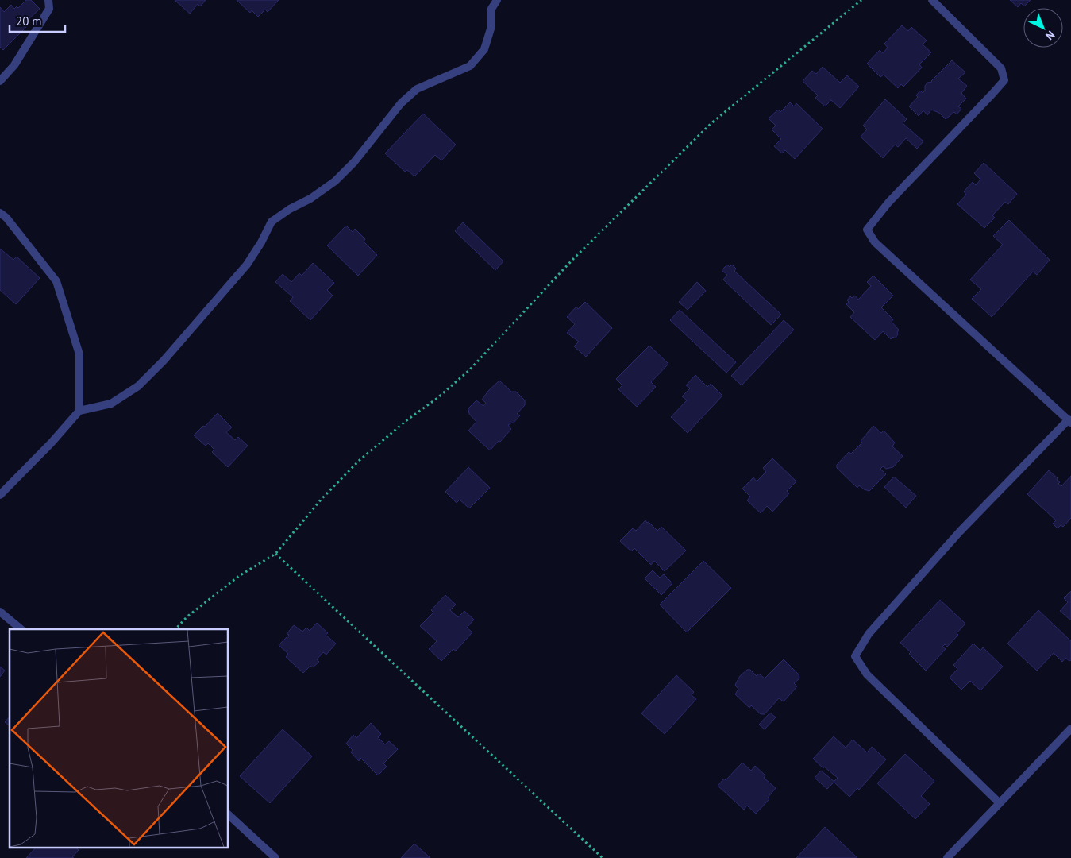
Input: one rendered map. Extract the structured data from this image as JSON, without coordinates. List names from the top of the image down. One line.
{"scale_bar":"20 m","north":"bottom right"}
